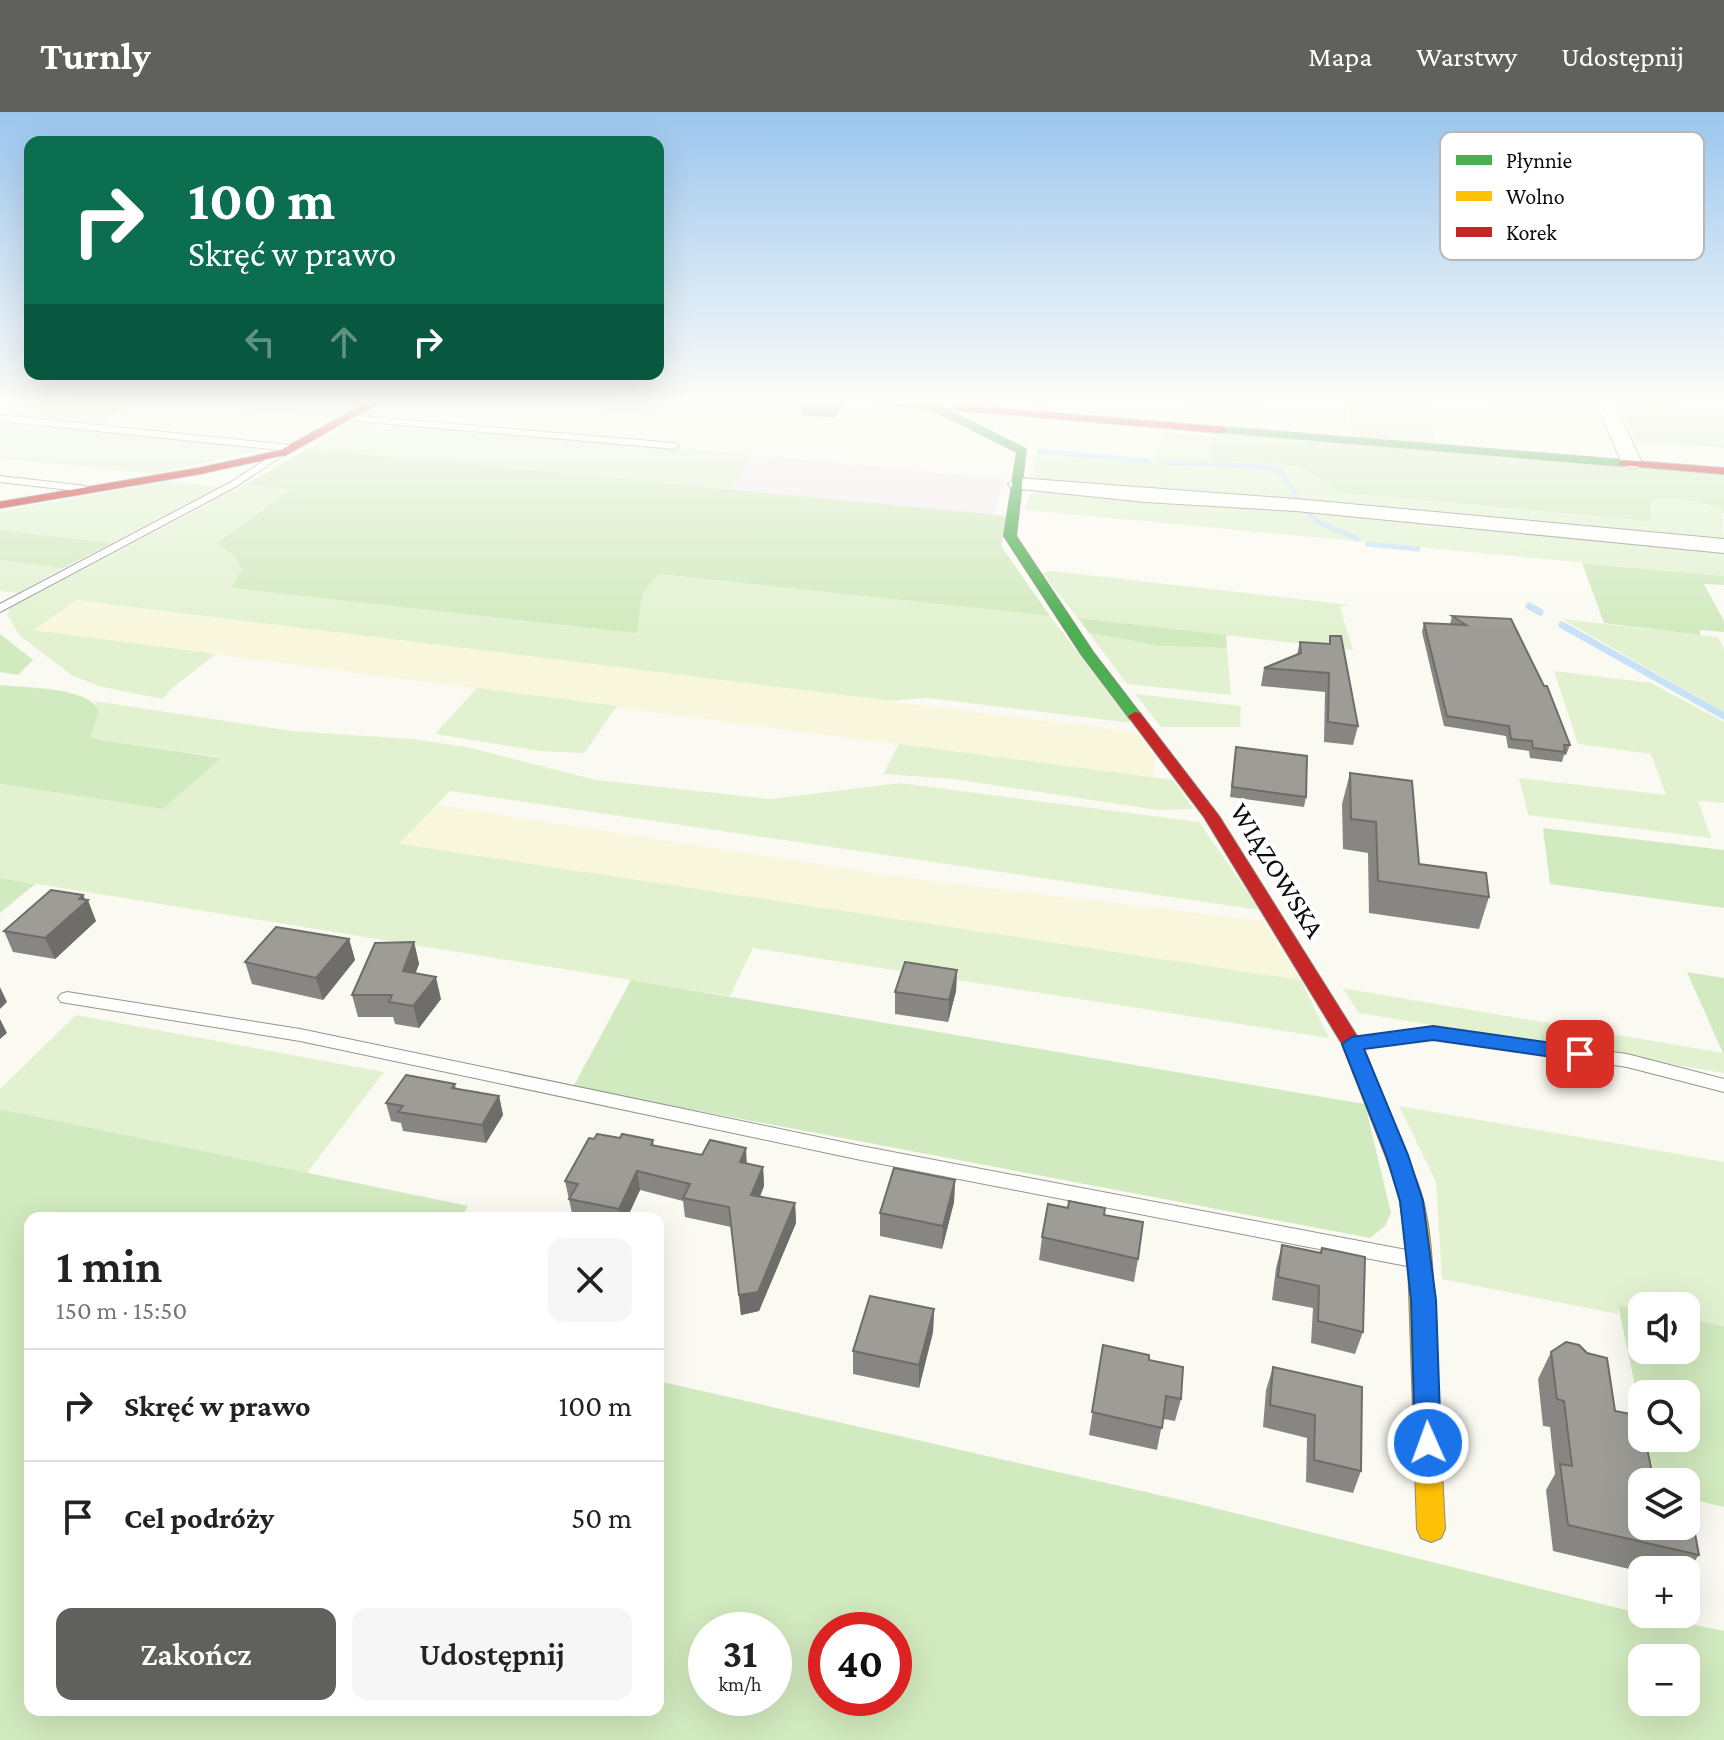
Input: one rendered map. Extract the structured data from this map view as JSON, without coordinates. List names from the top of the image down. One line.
{"streets":{"street":["WIĄZOWSKA"]},"legend":["Płynnie","Wolno","Korek"],"page":{"header":"Turnly","nav":["Mapa","Warstwy","Udostępnij"],"turn":["100 m","Skręć w prawo"],"heading":["1 min","150 m · 15:50"],"map_buttons":["+","−"],"list":[{"name":"Skręć w prawo","value":"100 m"},{"name":"Cel podróży","value":"50 m"}],"buttons":["Zakończ","Udostępnij"],"speed":"31 km/h","limit":"40"}}
